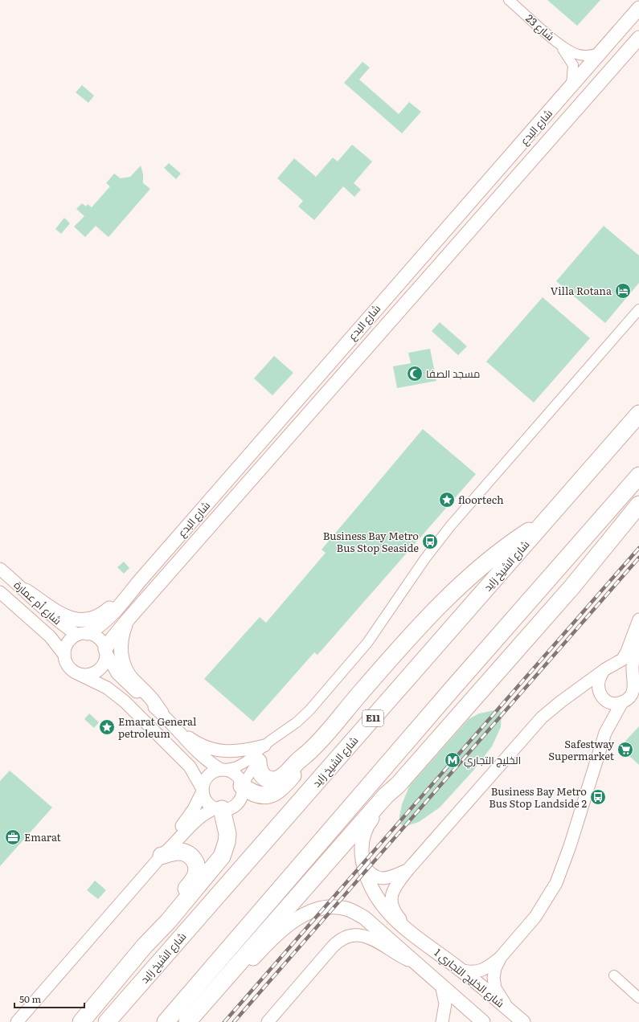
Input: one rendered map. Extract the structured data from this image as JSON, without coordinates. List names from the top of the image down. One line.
{"streets":{"highway":["شارع الشيخ زايد","E11"],"main road":["شارع البدع","شارع الخليج التجاري 1"],"street":["شارع 23","شارع أم عمارة"]},"crossings":[["شارع 23","شارع البدع"],["شارع البدع","شارع أم عمارة"]],"places":{"hotel":["Villa Rotana"],"mosque":["مسجد الصفا"],"place":["floortech","Emarat General petroleum"],"bus stop":["Business Bay Metro Bus Stop Seaside","Business Bay Metro Bus Stop Landside 2"],"supermarket":["Safestway Supermarket"],"metro station":["الخليج التجاري"],"office":["Emarat"]},"scale_bar":"50 m"}
